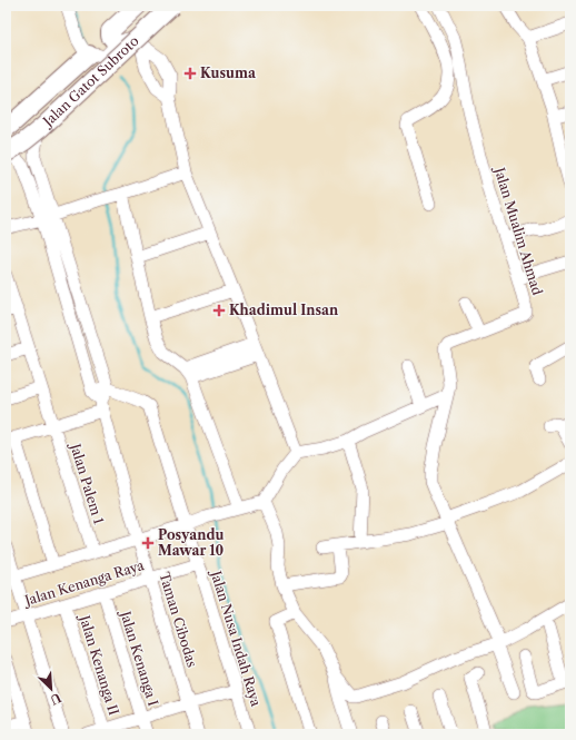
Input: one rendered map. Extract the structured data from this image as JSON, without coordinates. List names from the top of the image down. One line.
{"streets":{"highway":["Jalan Gatot Subroto"],"street":["Jalan Mualim Ahmad","Jalan Palem 1","Jalan Kenanga Raya","Taman Cibodas","Jalan Nusa Indah Raya","Jalan Kenanga I","Jalan Kenanga II"]},"crossings":[["Jalan Kenanga Raya","Taman Cibodas"],["Jalan Kenanga Raya","Jalan Nusa Indah Raya"],["Jalan Kenanga Raya","Jalan Kenanga I"],["Jalan Kenanga Raya","Jalan Kenanga II"]],"places":{"health":["Kusuma","Khadimul Insan","Posyandu Mawar 10"]},"north":"bottom right"}
